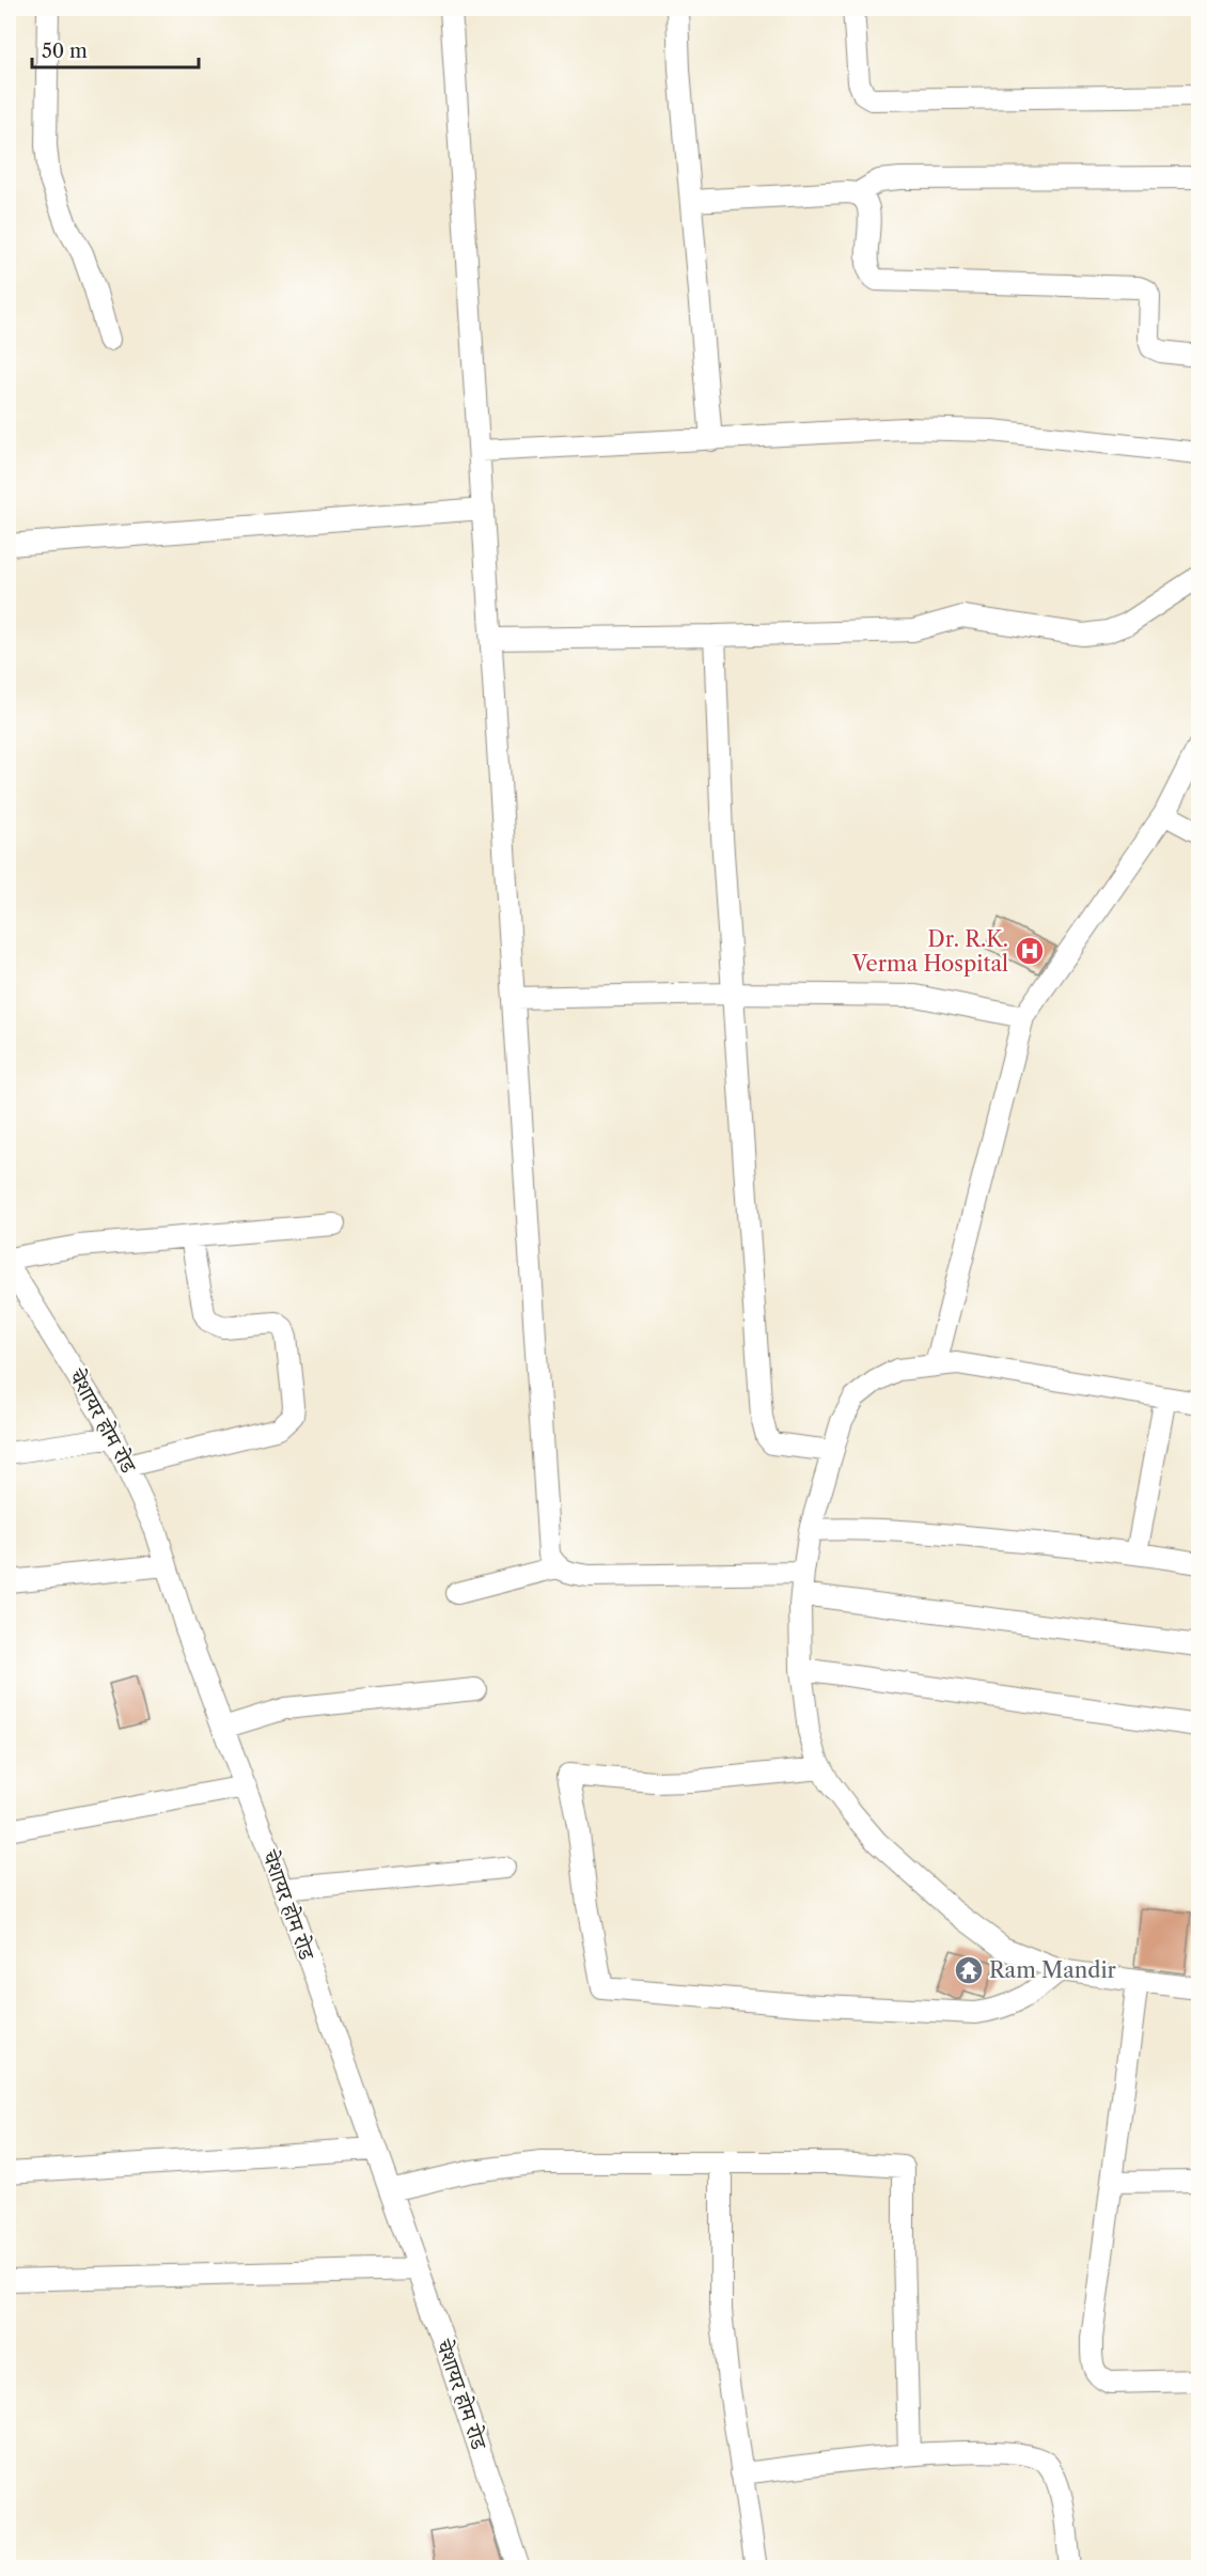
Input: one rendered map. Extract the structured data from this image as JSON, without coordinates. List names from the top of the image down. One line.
{"streets":{"street":["चेशायर होम रोड"]},"places":{"hospital":["Dr. R.K. Verma Hospital"],"temple":["Ram Mandir"]},"scale_bar":"50 m"}
